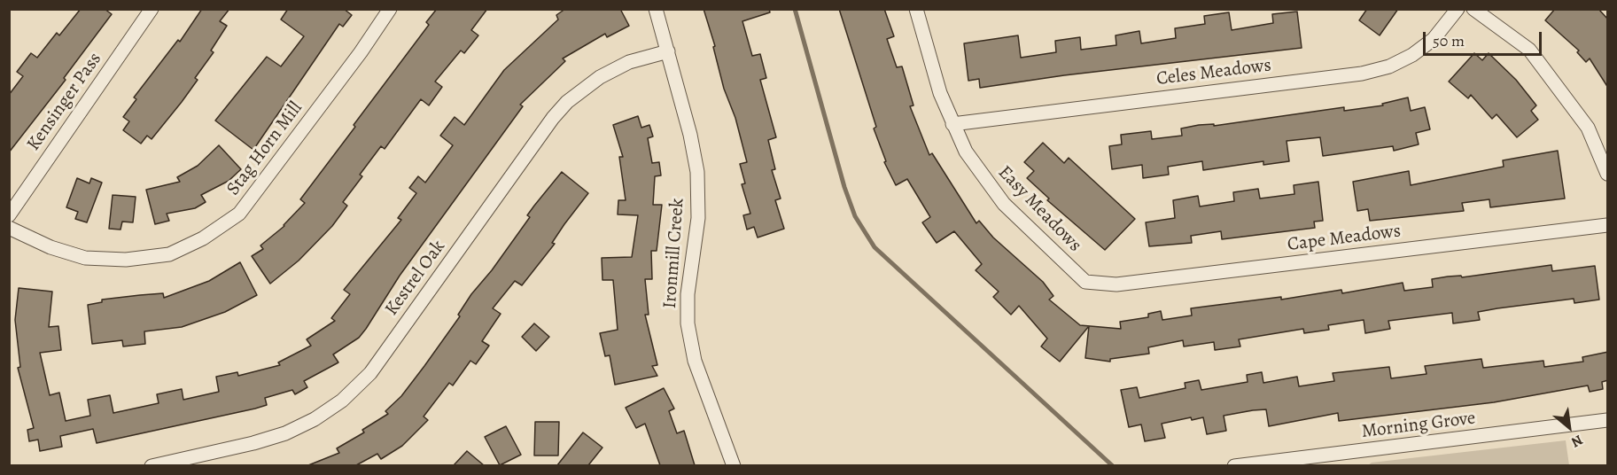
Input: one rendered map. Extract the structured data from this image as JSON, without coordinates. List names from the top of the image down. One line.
{"streets":{"street":["Celes Meadows","Kensinger Pass","Stag Horn Mill","Easy Meadows","Cape Meadows","Ironmill Creek","Kestrel Oak","Morning Grove"]},"crossings":[["Celes Meadows","Easy Meadows"],["Easy Meadows","Cape Meadows"],["Ironmill Creek","Kestrel Oak"]],"scale_bar":"50 m","north":"bottom right"}
